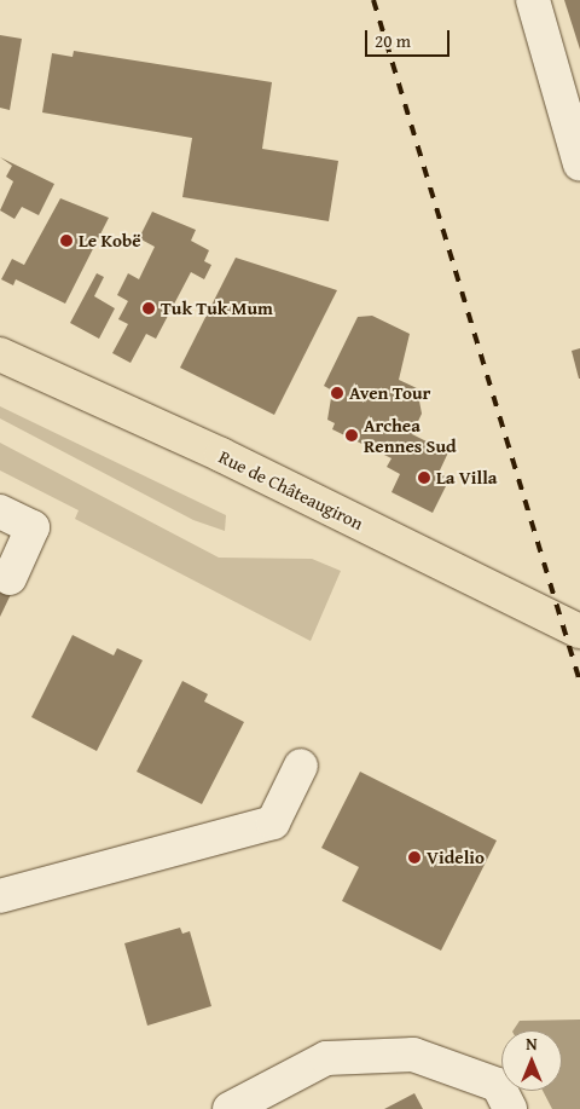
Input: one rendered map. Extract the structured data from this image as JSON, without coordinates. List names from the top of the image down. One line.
{"streets":{"main road":["Rue de Châteaugiron"]},"places":["Le Kobë","Tuk Tuk Mum","Aven Tour","Archea Rennes Sud","La Villa","Videlio"],"scale_bar":"20 m","north":"top"}
